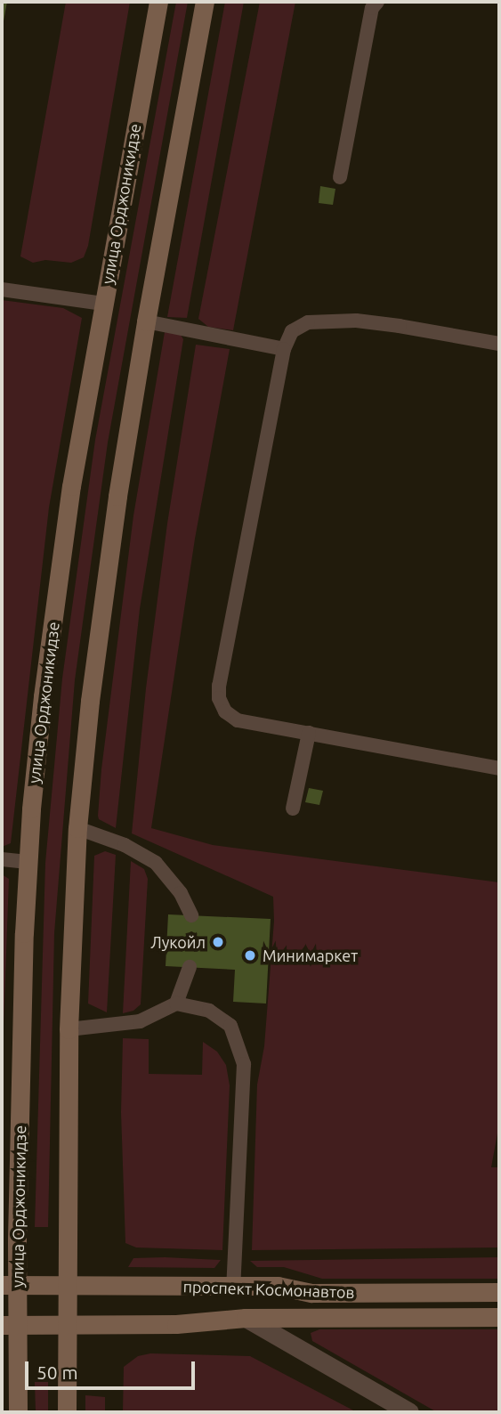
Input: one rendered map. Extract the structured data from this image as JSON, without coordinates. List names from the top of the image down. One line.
{"streets":{"street":["улица Орджоникидзе","проспект Космонавтов"]},"crossings":[["улица Орджоникидзе","проспект Космонавтов"]],"places":["Лукойл","Минимаркет"],"scale_bar":"50 m"}
